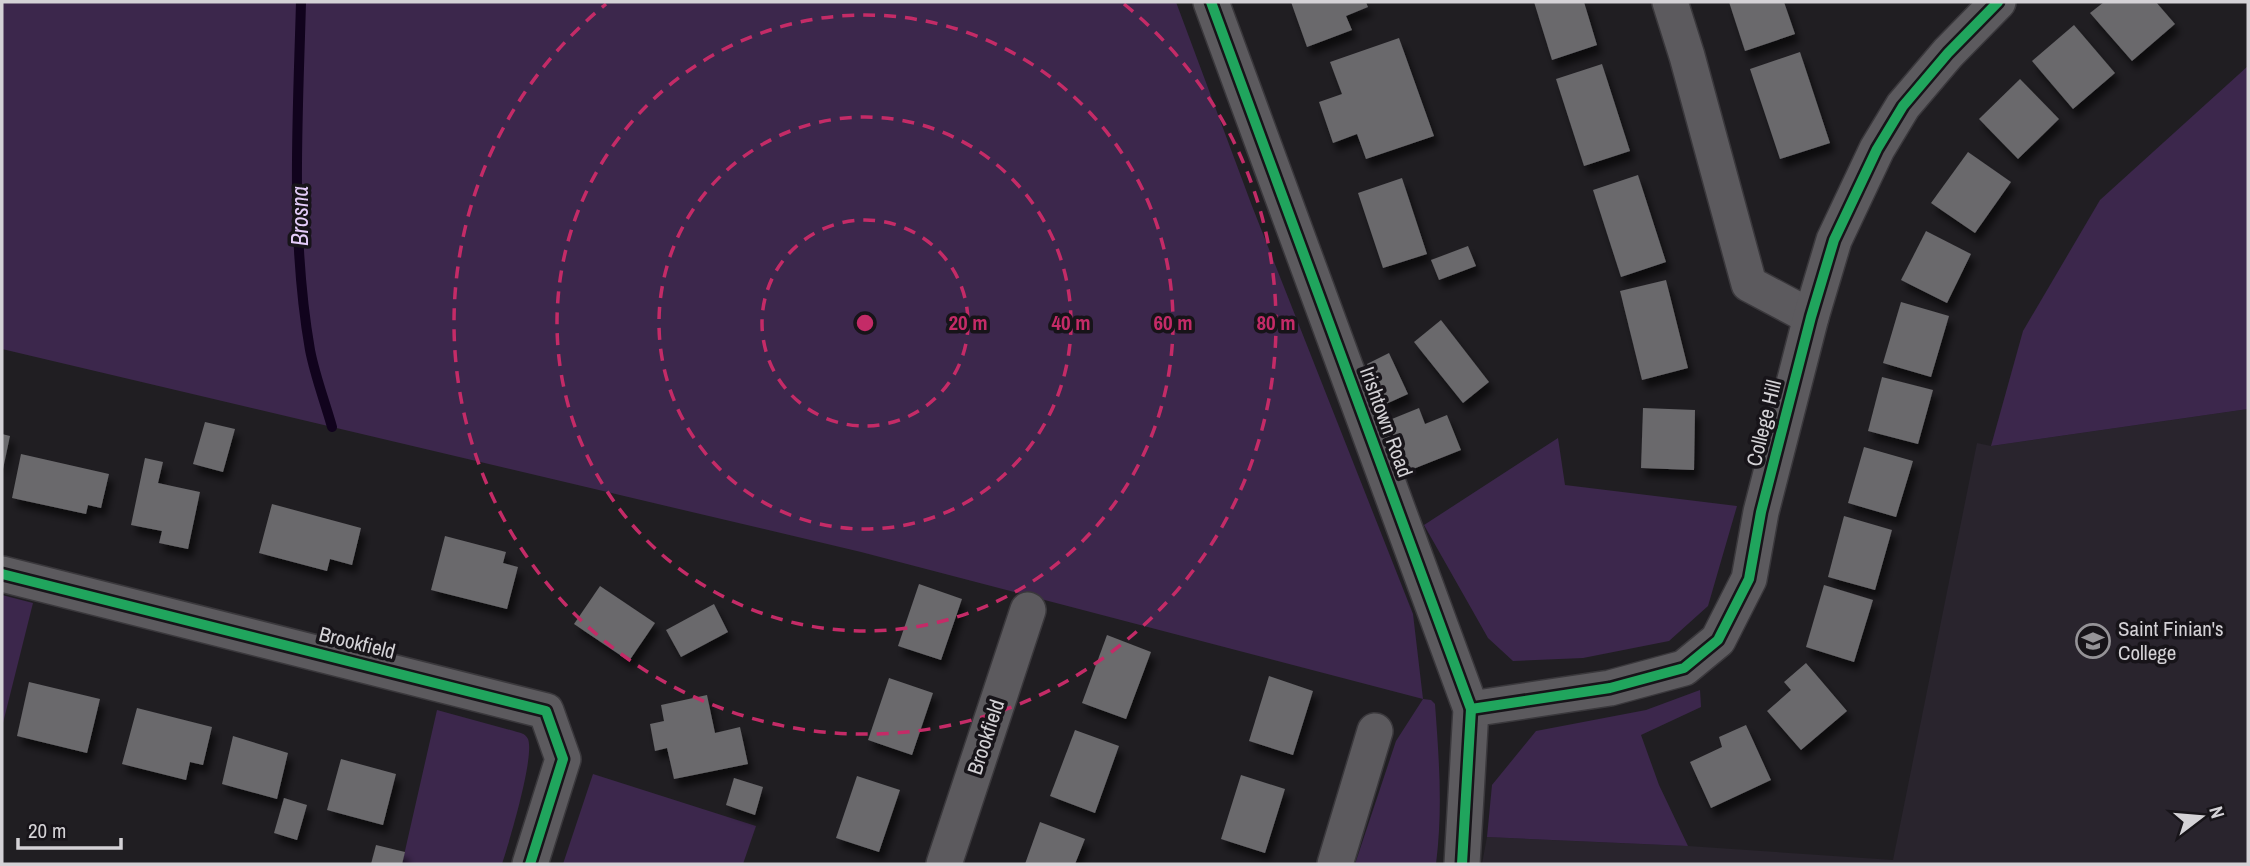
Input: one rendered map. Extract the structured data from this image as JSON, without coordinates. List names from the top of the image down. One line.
{"streets":{"street":["Irishtown Road","College Hill","Brookfield"]},"crossings":[["Irishtown Road","College Hill"]],"water":["Brosna"],"places":{"school or university":["Saint Finian's College"]},"scale_bar":"20 m","north":"right","rings":["20 m","40 m","60 m","80 m"]}
